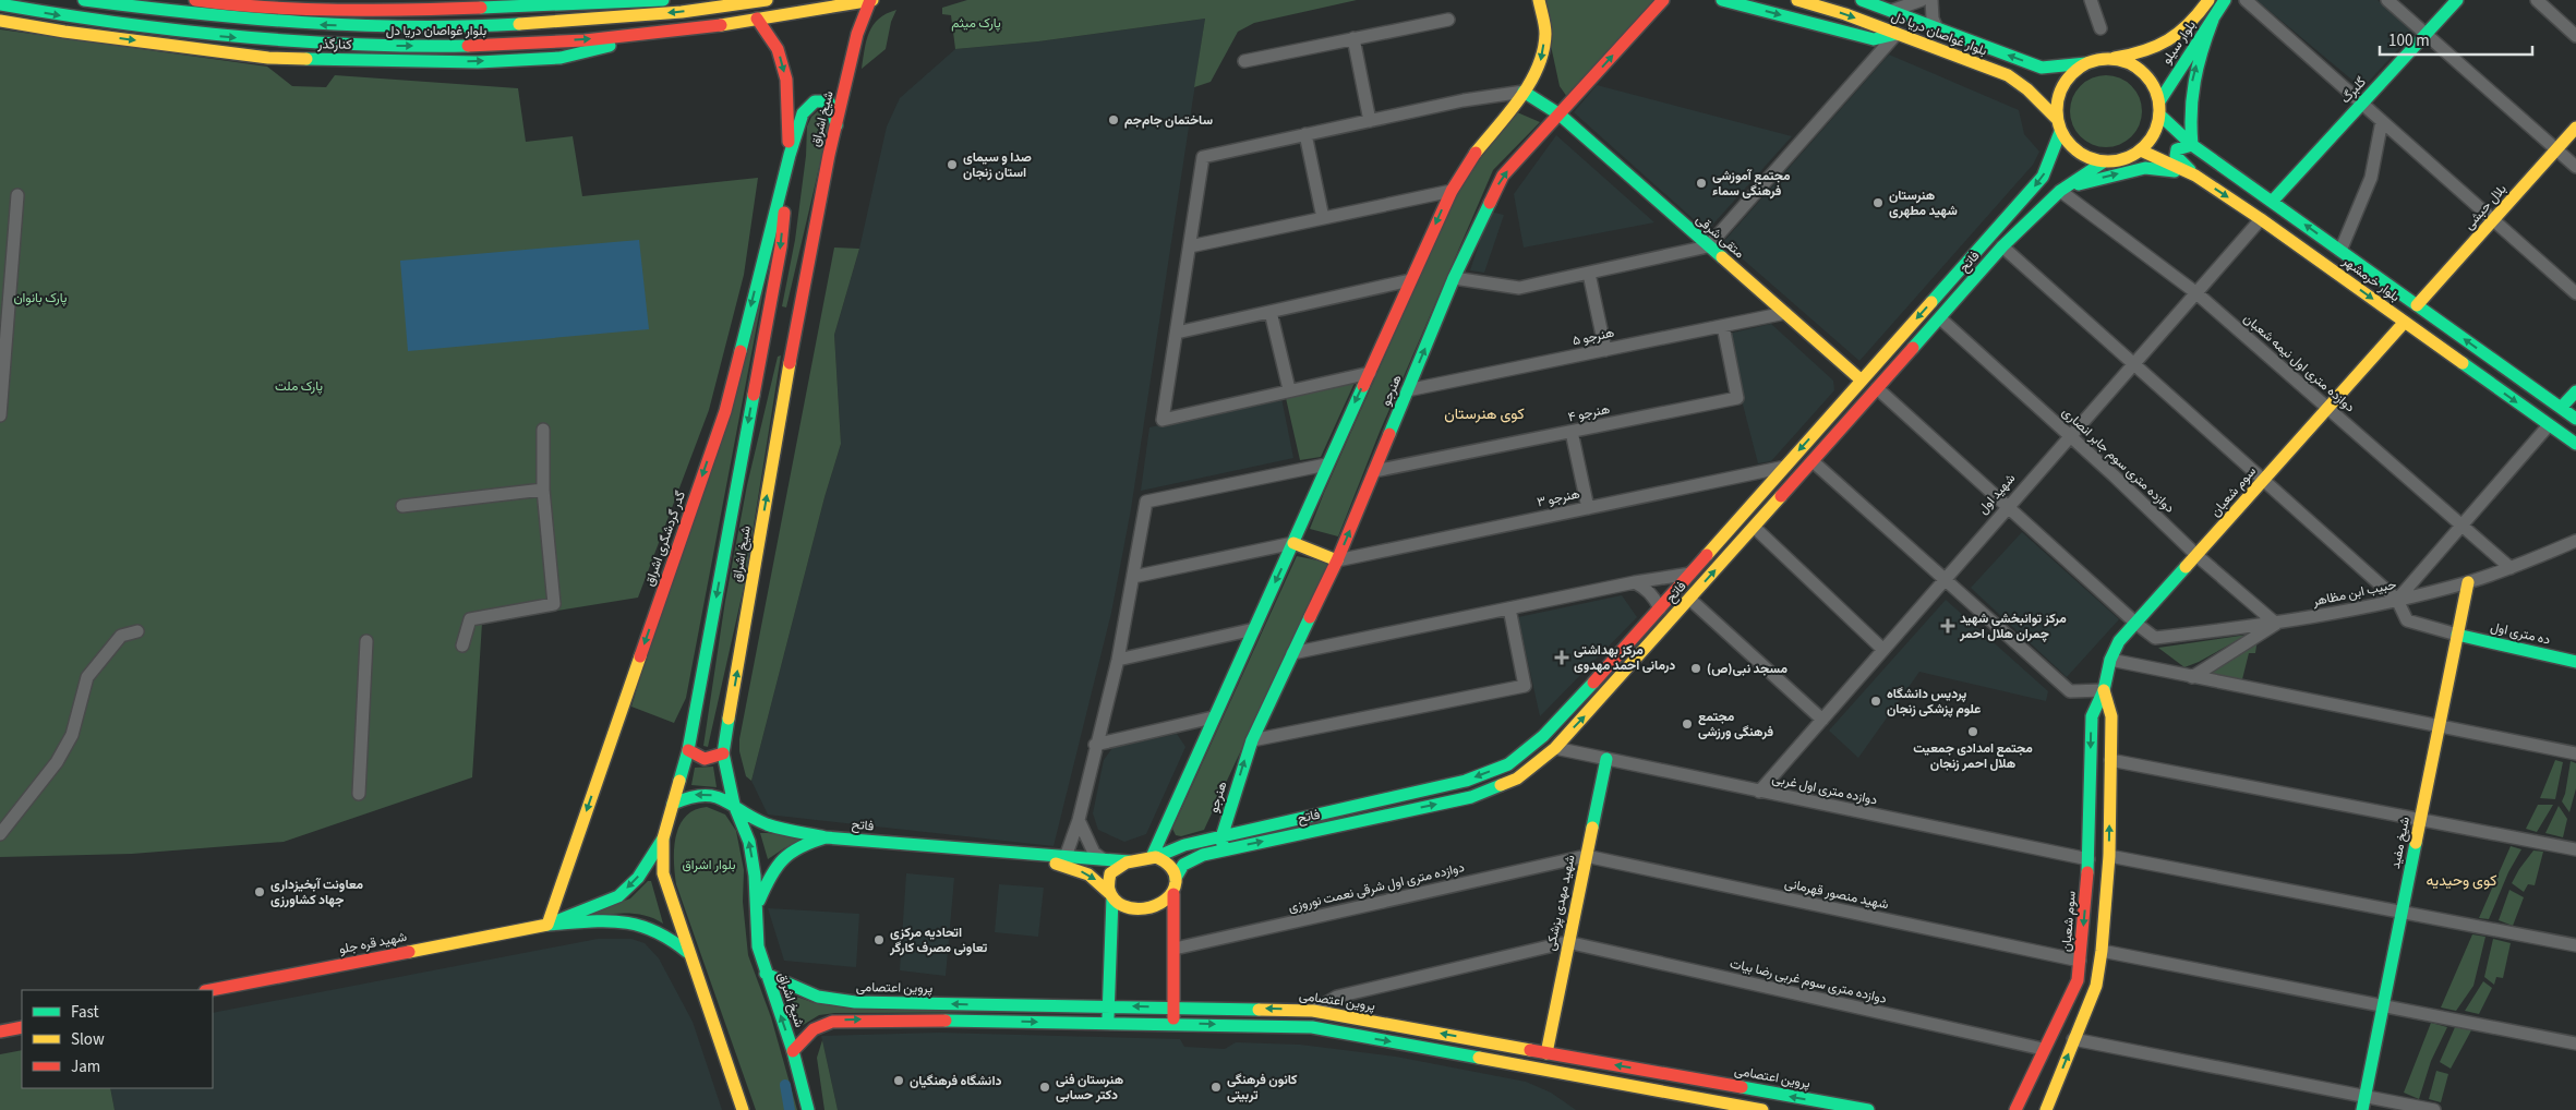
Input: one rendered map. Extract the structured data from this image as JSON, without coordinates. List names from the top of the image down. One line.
{"streets":{"main road":["بلوار غواصان دریا دل","بلوار سیلو","کنارگذر","گلبرگ","شیخ اشراق","بلال حبشی","متقی شرقی","فاتح","بلوار خرمشهر","هنرجو","سوم شعبان","گدر گردشگری اشراق","ده متری اول","شیخ مفید","شهید مهدی پزشکی","شهید قره جلو","پروین اعتصامی"],"street":["هنرجو ۵","دوازده متری اول نیمه شعبان","هنرجو ۴","دوازده متری سوم جابر انصاری","شهید اول","هنرجو ۳","حبیب ابن مظاهر","دوازده متری اول غربی","دوازده متری اول شرقی نعمت نوروزی","شهید منصور قهرمانی","دوازده متری سوم غربی رضا بیات"]},"crossings":[["بلوار غواصان دریا دل","بلوار سیلو"],["بلوار غواصان دریا دل","کنارگذر"],["بلوار غواصان دریا دل","شیخ اشراق"],["بلوار غواصان دریا دل","فاتح"],["بلوار غواصان دریا دل","بلوار خرمشهر"],["بلوار سیلو","فاتح"],["بلوار سیلو","بلوار خرمشهر"],["گلبرگ","بلوار خرمشهر"],["شیخ اشراق","فاتح"],["شیخ اشراق","گدر گردشگری اشراق"],["شیخ اشراق","پروین اعتصامی"],["بلال حبشی","بلوار خرمشهر"],["متقی شرقی","فاتح"],["متقی شرقی","هنرجو ۵"],["متقی شرقی","هنرجو"],["فاتح","بلوار خرمشهر"],["فاتح","دوازده متری اول نیمه شعبان"],["فاتح","هنرجو"],["فاتح","دوازده متری سوم جابر انصاری"],["فاتح","هنرجو ۳"],["فاتح","حبیب ابن مظاهر"],["فاتح","دوازده متری اول غربی"],["بلوار خرمشهر","سوم شعبان"],["بلوار خرمشهر","شهید اول"],["هنرجو ۵","هنرجو"],["هنرجو ۵","هنرجو ۴"],["دوازده متری اول نیمه شعبان","سوم شعبان"],["دوازده متری اول نیمه شعبان","شهید اول"],["دوازده متری اول نیمه شعبان","حبیب ابن مظاهر"],["هنرجو","هنرجو ۴"],["هنرجو","هنرجو ۳"],["دوازده متری سوم جابر انصاری","سوم شعبان"],["دوازده متری سوم جابر انصاری","شهید اول"],["دوازده متری سوم جابر انصاری","حبیب ابن مظاهر"],["سوم شعبان","حبیب ابن مظاهر"],["سوم شعبان","دوازده متری اول غربی"],["سوم شعبان","شهید منصور قهرمانی"],["سوم شعبان","دوازده متری سوم غربی رضا بیات"],["شهید اول","حبیب ابن مظاهر"],["شهید اول","دوازده متری اول غربی"],["گدر گردشگری اشراق","شهید قره جلو"],["حبیب ابن مظاهر","شیخ مفید"],["ده متری اول","شیخ مفید"],["دوازده متری اول غربی","شهید مهدی پزشکی"],["دوازده متری اول شرقی نعمت نوروزی","شهید منصور قهرمانی"],["دوازده متری اول شرقی نعمت نوروزی","شهید مهدی پزشکی"],["شهید منصور قهرمانی","شهید مهدی پزشکی"],["شهید مهدی پزشکی","دوازده متری سوم غربی رضا بیات"],["شهید مهدی پزشکی","پروین اعتصامی"]],"one_way":["گدر گردشگری اشراق"],"districts":["کوی هنرستان","کوی وحیدیه"],"parks":["پارک میثم","پارک بانوان","پارک ملت","بلوار اشراق"],"places":{"other":["ساختمان جام‌جم","صدا و سیمای استان زنجان","مجتمع آموزشی فرهنگی سماء","هنرستان شهید مطهری","مسجد نبی(ص)","پردیس دانشگاه علوم پزشکى زنجان","مجتمع فرهنگی ورزشی","مجتمع امدادی جمعیت هلال احمر زنجان","معاونت آبخیزداری جهاد کشاورزی","اتحادیه مرکزی تعاونی مصرف کارگر","دانشگاه فرهنگیان","هنرستان فنی دکتر حسابی","کانون فرهنگی تربیتی"],"health":["مرکز توانبخشی شهید چمران هلال احمر","مرکز بهداشتی درمانی احمد مهدوی"]},"legend":["Fast","Slow","Jam"],"scale_bar":"100 m"}
